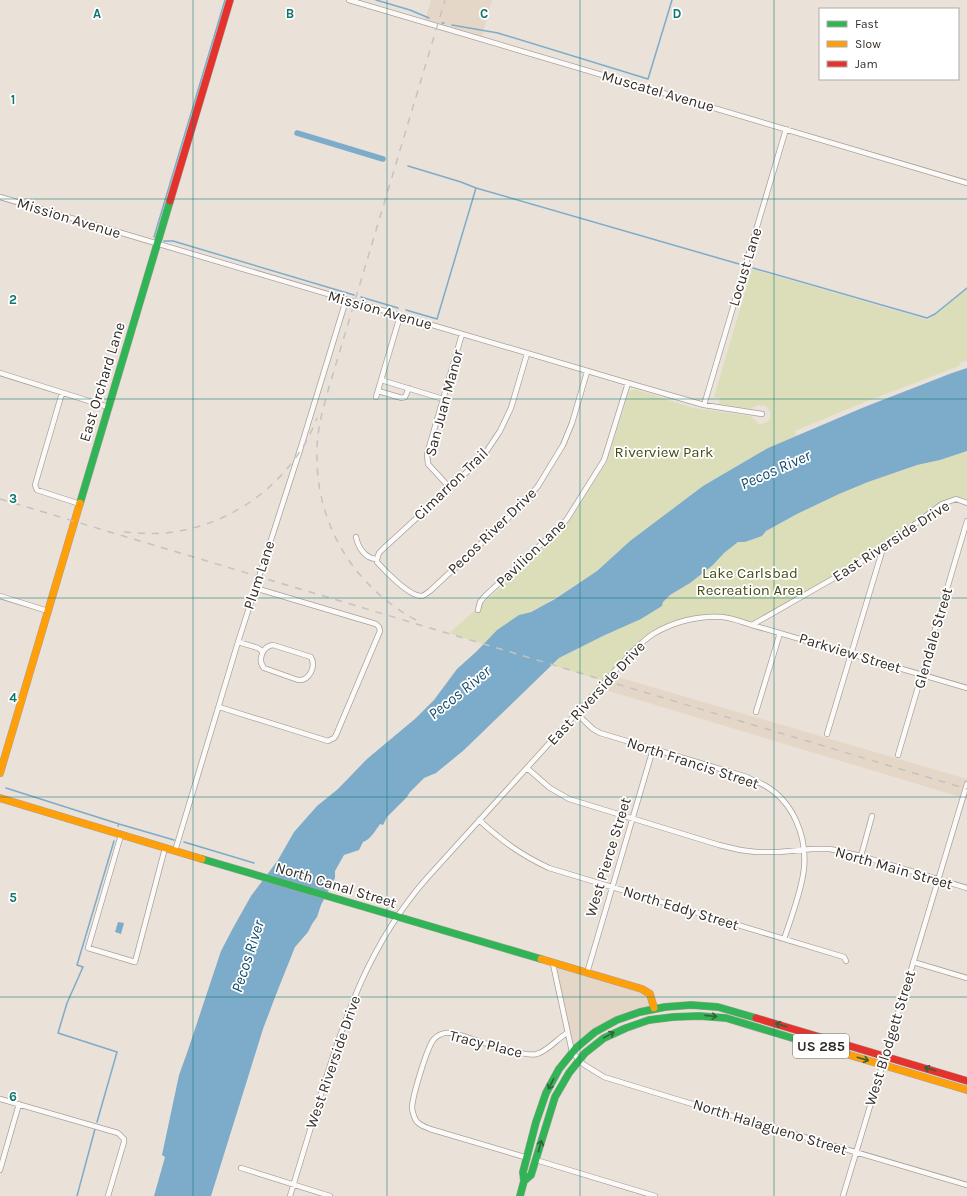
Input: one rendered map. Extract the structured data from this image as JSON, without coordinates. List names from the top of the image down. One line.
{"streets":{"main road":["East Orchard Lane","North Canal Street","US 285"],"street":["Muscatel Avenue","Mission Avenue","Locust Lane","San Juan Manor","Cimarron Trail","Pecos River Drive","East Riverside Drive","Pavilion Lane","Plum Lane","Glendale Street","Parkview Street","North Francis Street","West Pierce Street","North Main Street","North Eddy Street","West Blodgett Street","Tracy Place","West Riverside Drive","North Halagueno Street"]},"crossings":[["Muscatel Avenue","Locust Lane"],["Mission Avenue","Locust Lane"],["Mission Avenue","East Orchard Lane"],["Mission Avenue","San Juan Manor"],["Mission Avenue","Cimarron Trail"],["Mission Avenue","Pecos River Drive"],["Mission Avenue","Pavilion Lane"],["Mission Avenue","Plum Lane"],["San Juan Manor","Cimarron Trail"],["Cimarron Trail","Pecos River Drive"],["East Riverside Drive","Parkview Street"],["East Riverside Drive","North Francis Street"],["East Riverside Drive","North Main Street"],["East Riverside Drive","West Riverside Drive"],["Plum Lane","North Canal Street"],["Glendale Street","Parkview Street"],["North Francis Street","West Pierce Street"],["North Francis Street","North Main Street"],["North Francis Street","North Eddy Street"],["West Pierce Street","North Main Street"],["West Pierce Street","North Canal Street"],["West Pierce Street","North Eddy Street"],["North Main Street","West Blodgett Street"],["North Main Street","West Riverside Drive"],["North Canal Street","US 285"],["North Canal Street","West Riverside Drive"],["North Eddy Street","West Riverside Drive"],["West Blodgett Street","US 285"],["West Blodgett Street","North Halagueno Street"],["Tracy Place","US 285"],["US 285","North Halagueno Street"]],"water":["Pecos River"],"parks":["Riverview Park","Lake Carlsbad Recreation Area"],"legend":["Fast","Slow","Jam"],"grid":{"columns":["A","B","C","D"],"rows":["1","2","3","4","5","6"]}}
